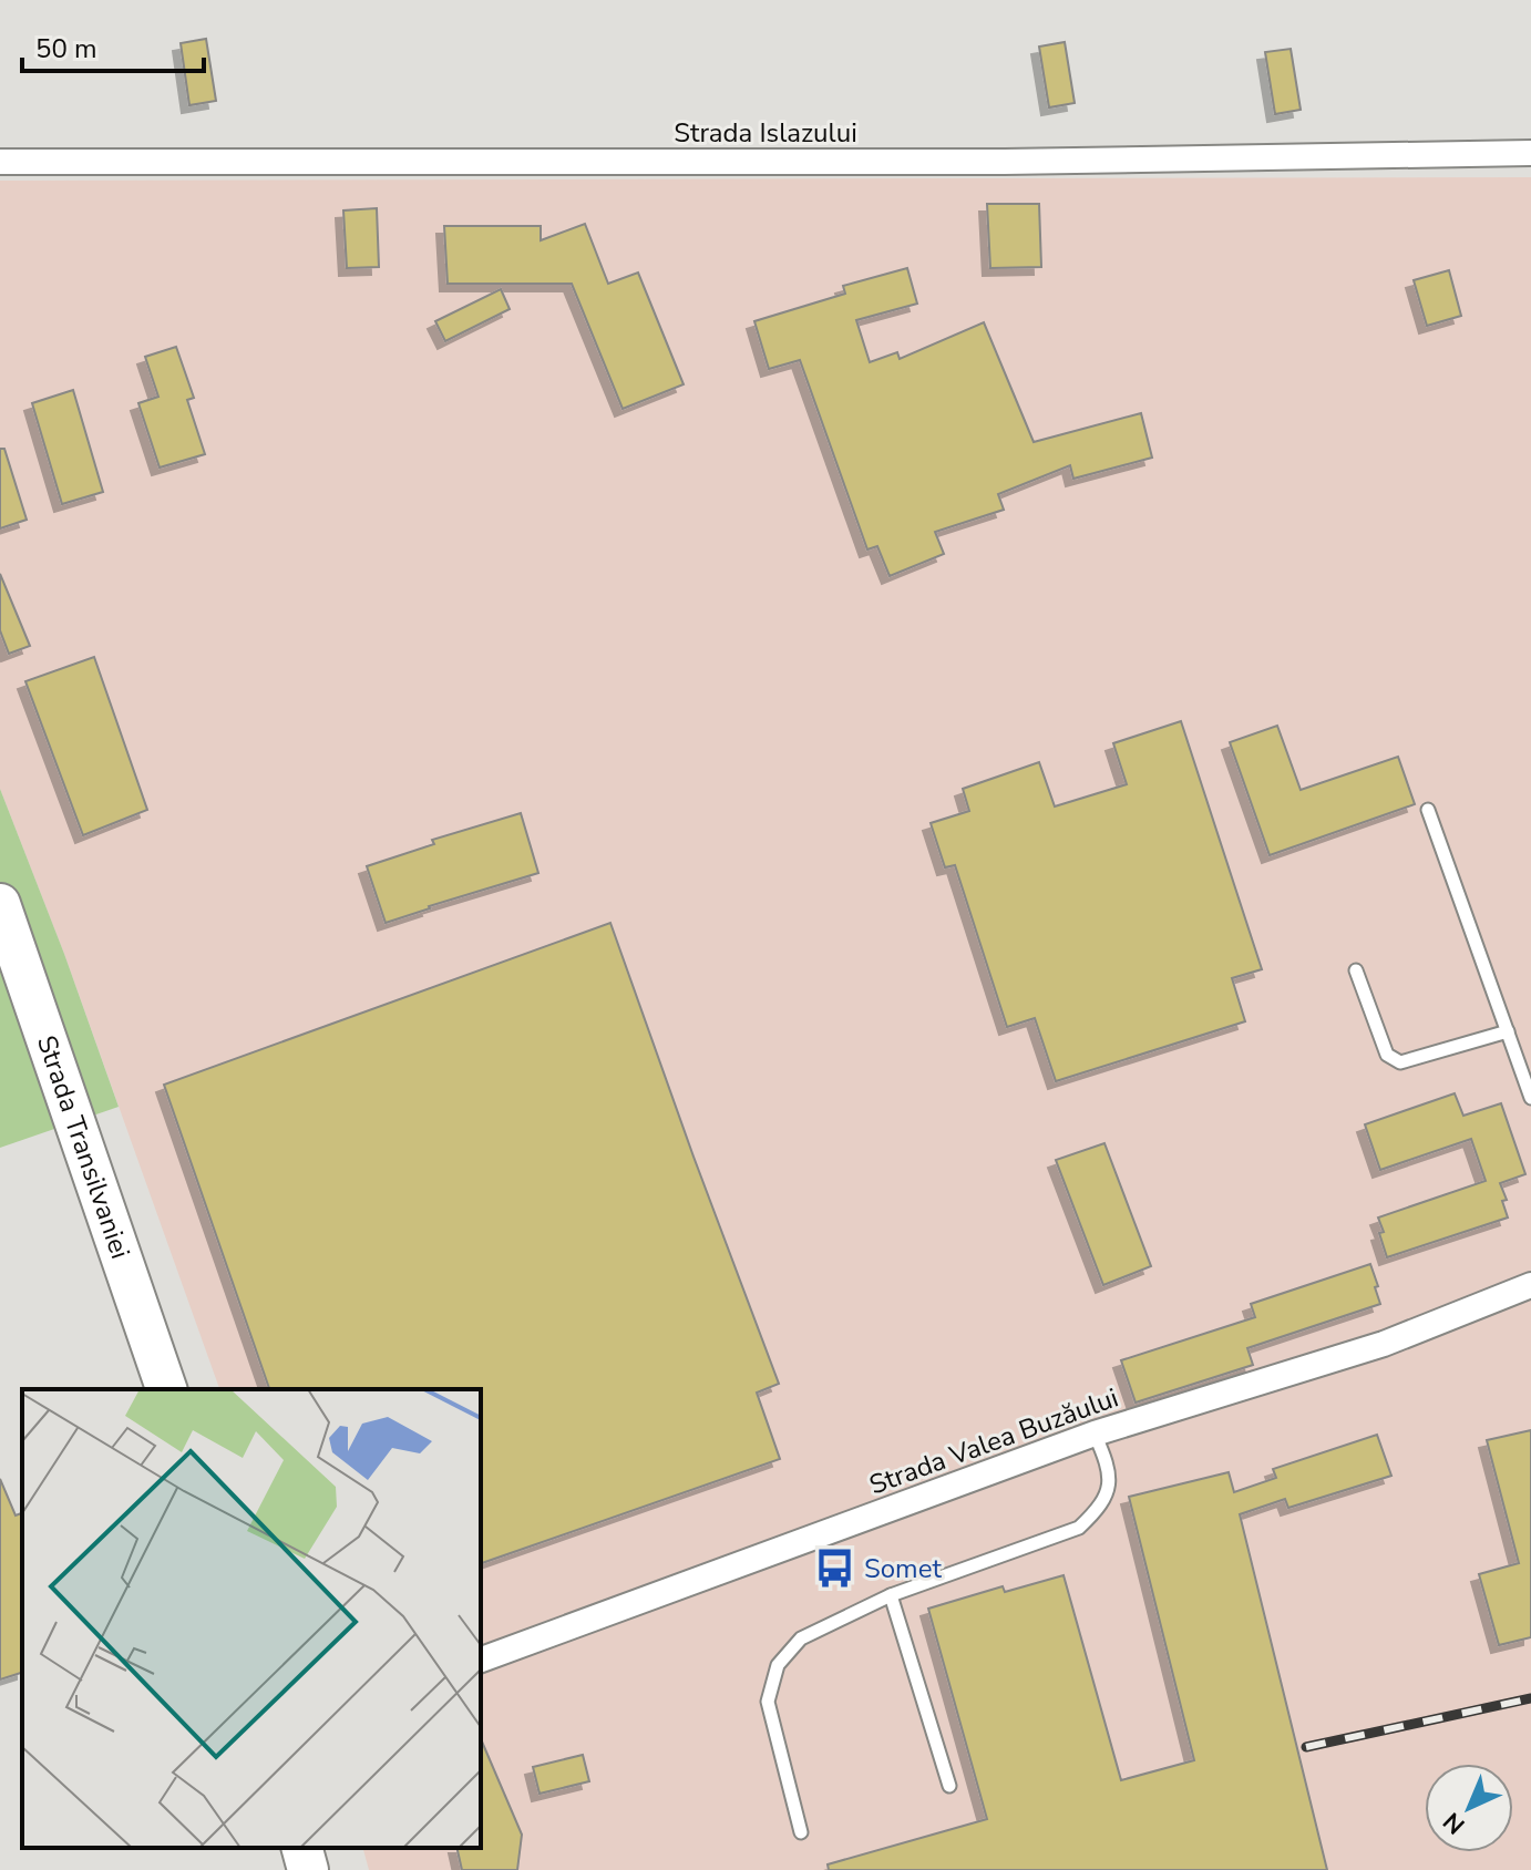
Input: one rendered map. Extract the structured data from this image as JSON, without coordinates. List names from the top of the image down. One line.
{"streets":{"main road":["Strada Transilvaniei"],"street":["Strada Islazului","Strada Valea Buzăului"]},"places":{"bus stop":["Somet"]},"scale_bar":"50 m","north":"bottom left"}
